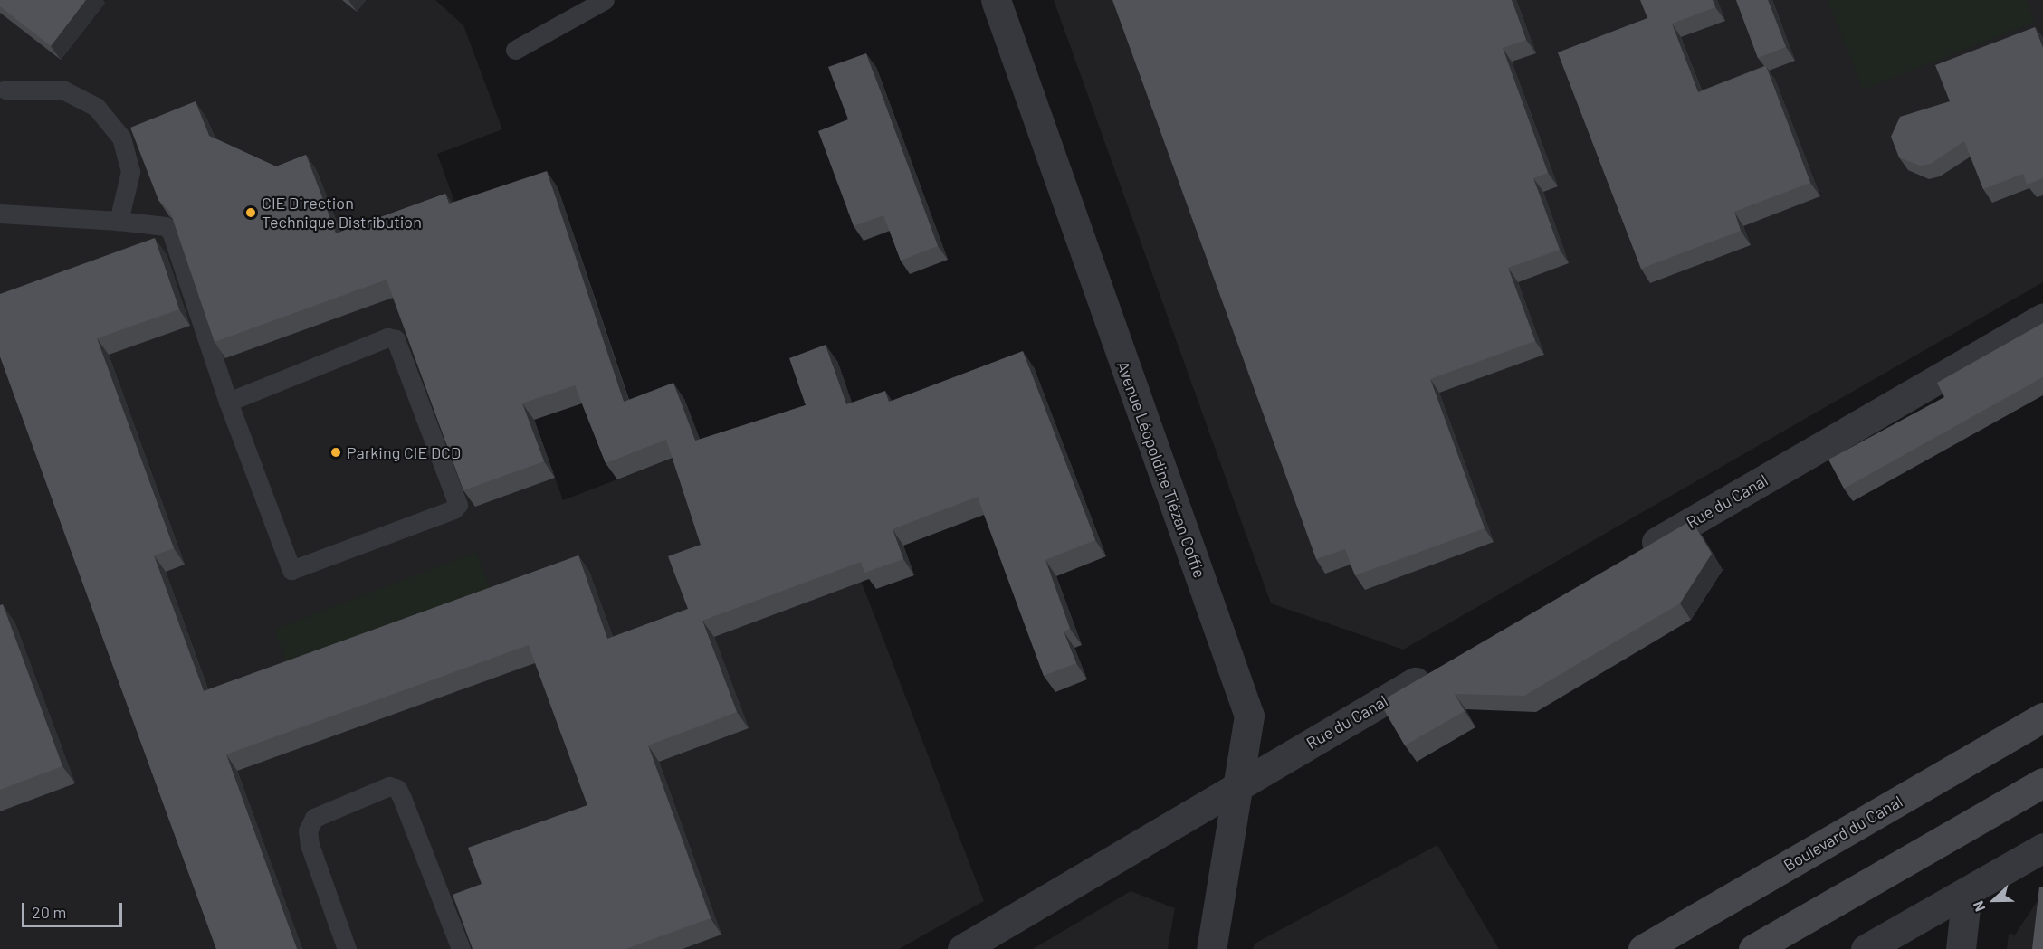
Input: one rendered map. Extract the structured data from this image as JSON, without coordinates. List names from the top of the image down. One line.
{"streets":{"main road":["Boulevard du Canal"],"street":["Avenue Léopoldine Tiézan Coffie","Rue du Canal"]},"crossings":[["Avenue Léopoldine Tiézan Coffie","Rue du Canal"]],"places":["CIE Direction Technique Distribution","Parking CIE DCD"],"scale_bar":"20 m","north":"left"}
